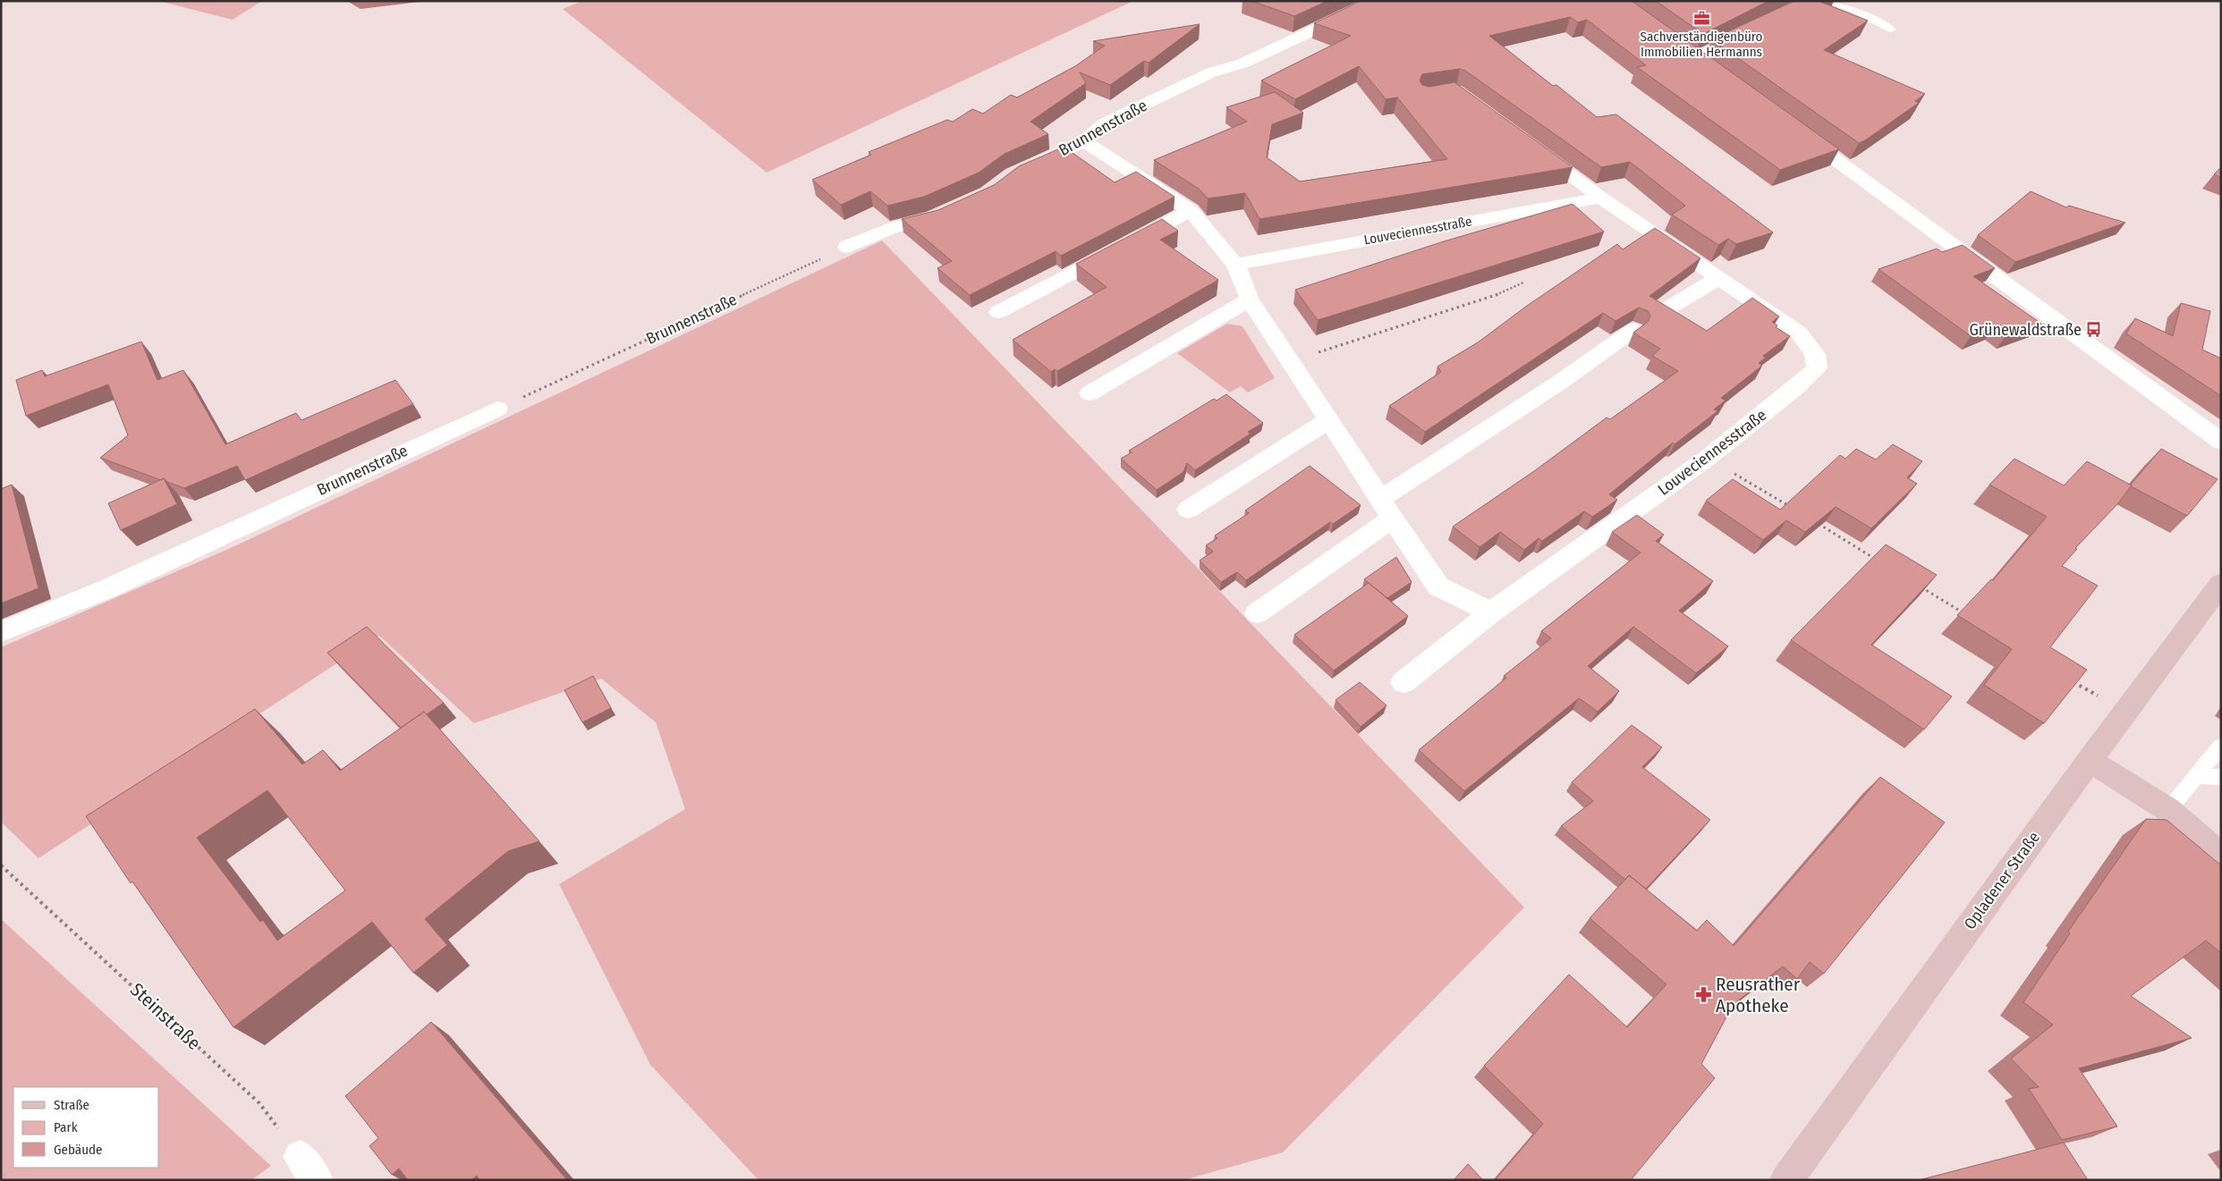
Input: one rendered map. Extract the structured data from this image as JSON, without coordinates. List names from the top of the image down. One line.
{"streets":{"main road":["Opladener Straße"],"street":["Brunnenstraße","Louveciennesstraße"],"path":["Steinstraße"]},"places":{"office":["Sachverständigenbüro Immobilien Hermanns"],"bus stop":["Grünewaldstraße"],"pharmacy":["Reusrather Apotheke"]},"legend":["Straße","Park","Gebäude"]}
